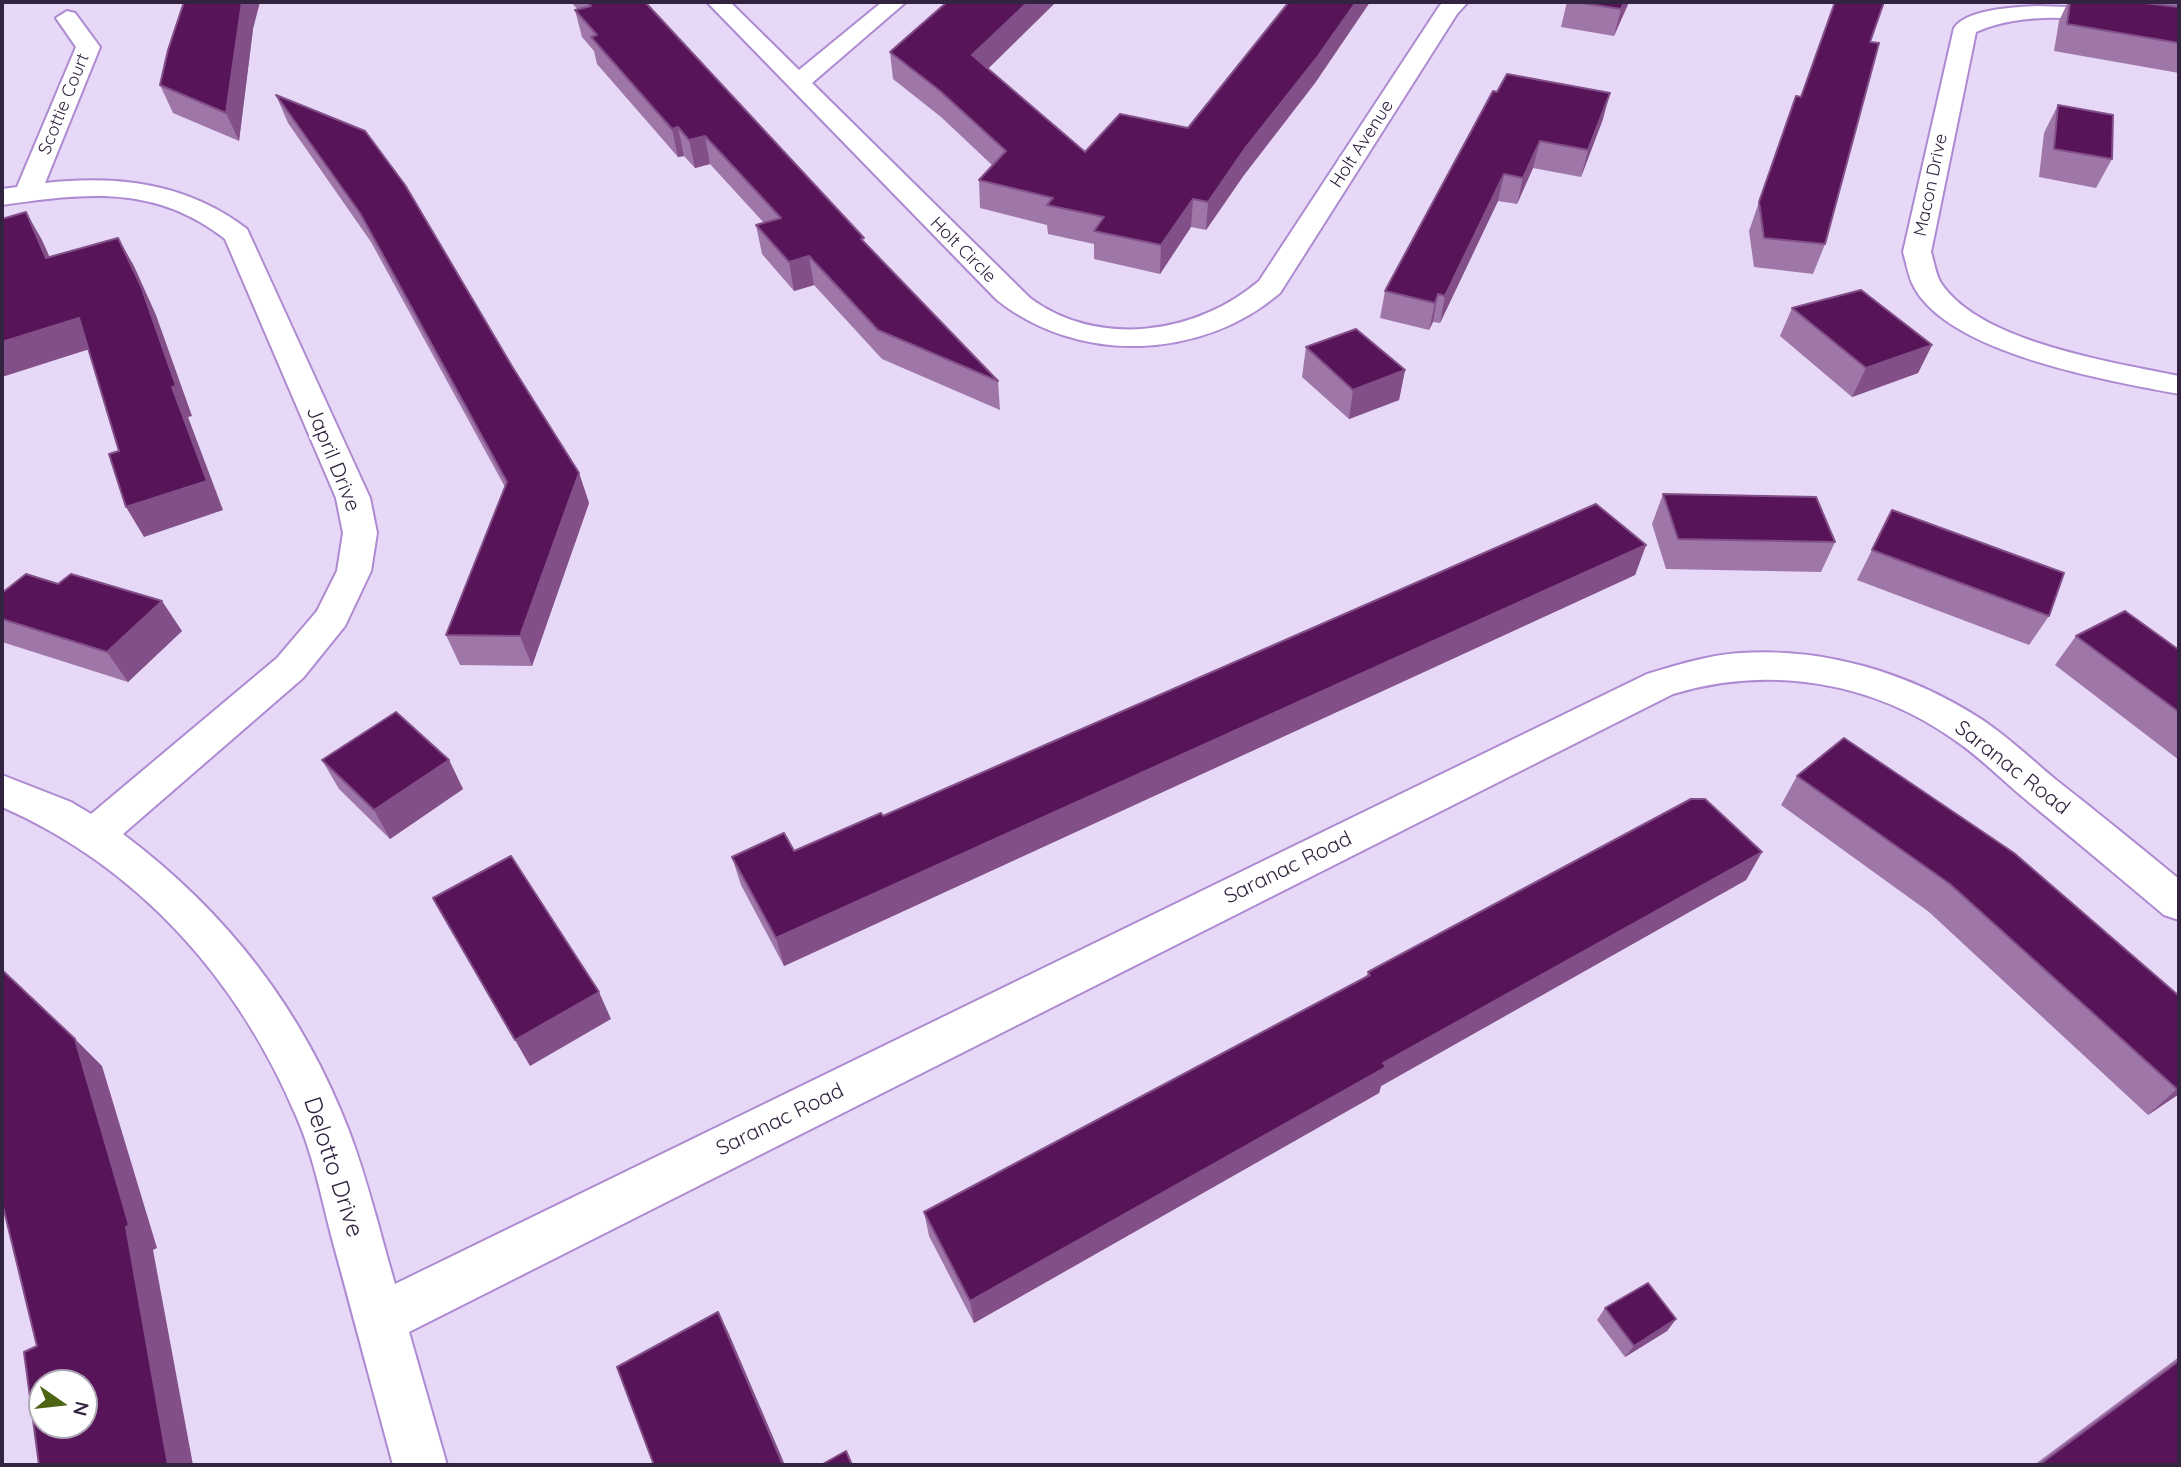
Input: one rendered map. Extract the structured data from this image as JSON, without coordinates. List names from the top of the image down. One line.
{"streets":{"street":["Scottie Court","Holt Avenue","Macon Drive","Holt Circle","Japril Drive","Saranac Road","Delotto Drive"]},"crossings":[["Scottie Court","Japril Drive"],["Holt Avenue","Holt Circle"],["Japril Drive","Delotto Drive"],["Saranac Road","Delotto Drive"]],"north":"right"}
